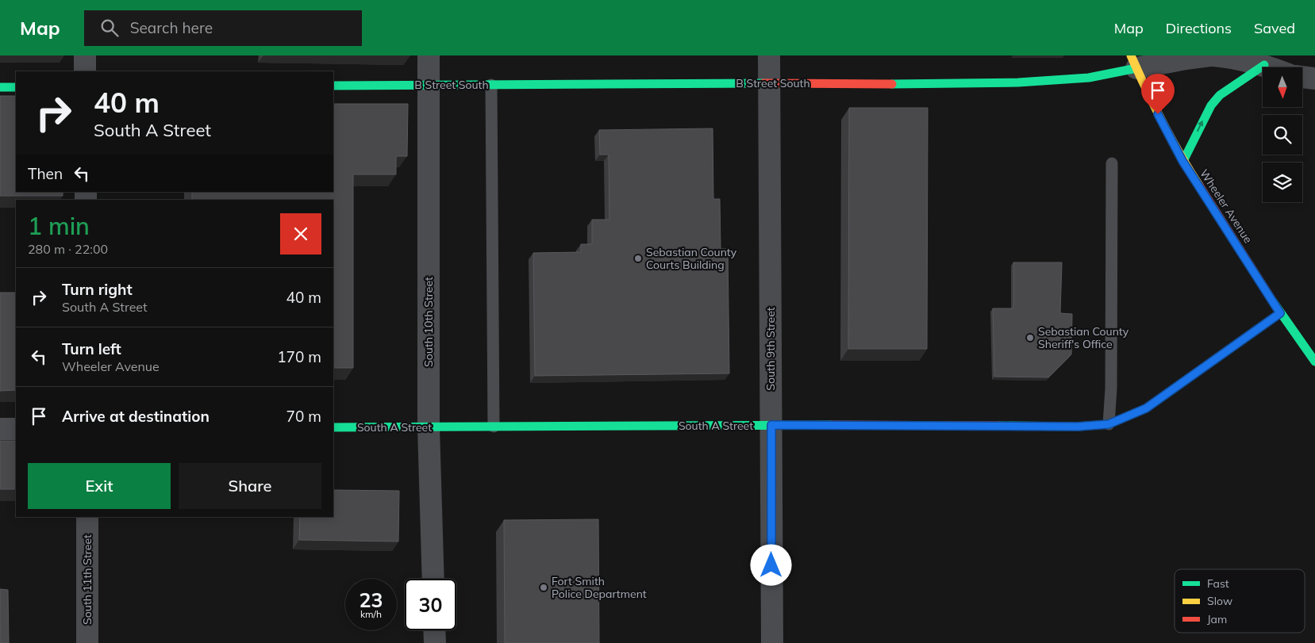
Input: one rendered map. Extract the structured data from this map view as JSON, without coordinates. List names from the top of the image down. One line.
{"streets":{"street":["B Street South","Wheeler Avenue","South 10th Street","South 9th Street","South A Street","South 11th Street"]},"crossings":[["B Street South","Wheeler Avenue"],["B Street South","South 10th Street"],["B Street South","South 9th Street"],["Wheeler Avenue","South A Street"],["South 10th Street","South A Street"],["South 9th Street","South A Street"]],"places":["Sebastian County Courts Building","Sebastian County Sheriff's Office","Fort Smith Police Department"],"legend":["Fast","Slow","Jam"],"north":"bottom","page":{"header":"Map","search":"Search here","nav":["Map","Directions","Saved"],"turn":["40 m","South A Street"],"then":"Then","heading":["1 min","280 m · 22:00"],"list":[{"name":"Turn right","note":"South A Street","value":"40 m"},{"name":"Turn left","note":"Wheeler Avenue","value":"170 m"},{"name":"Arrive at destination","value":"70 m"}],"buttons":["Exit","Share"],"speed":"23 km/h","limit":"30"}}
